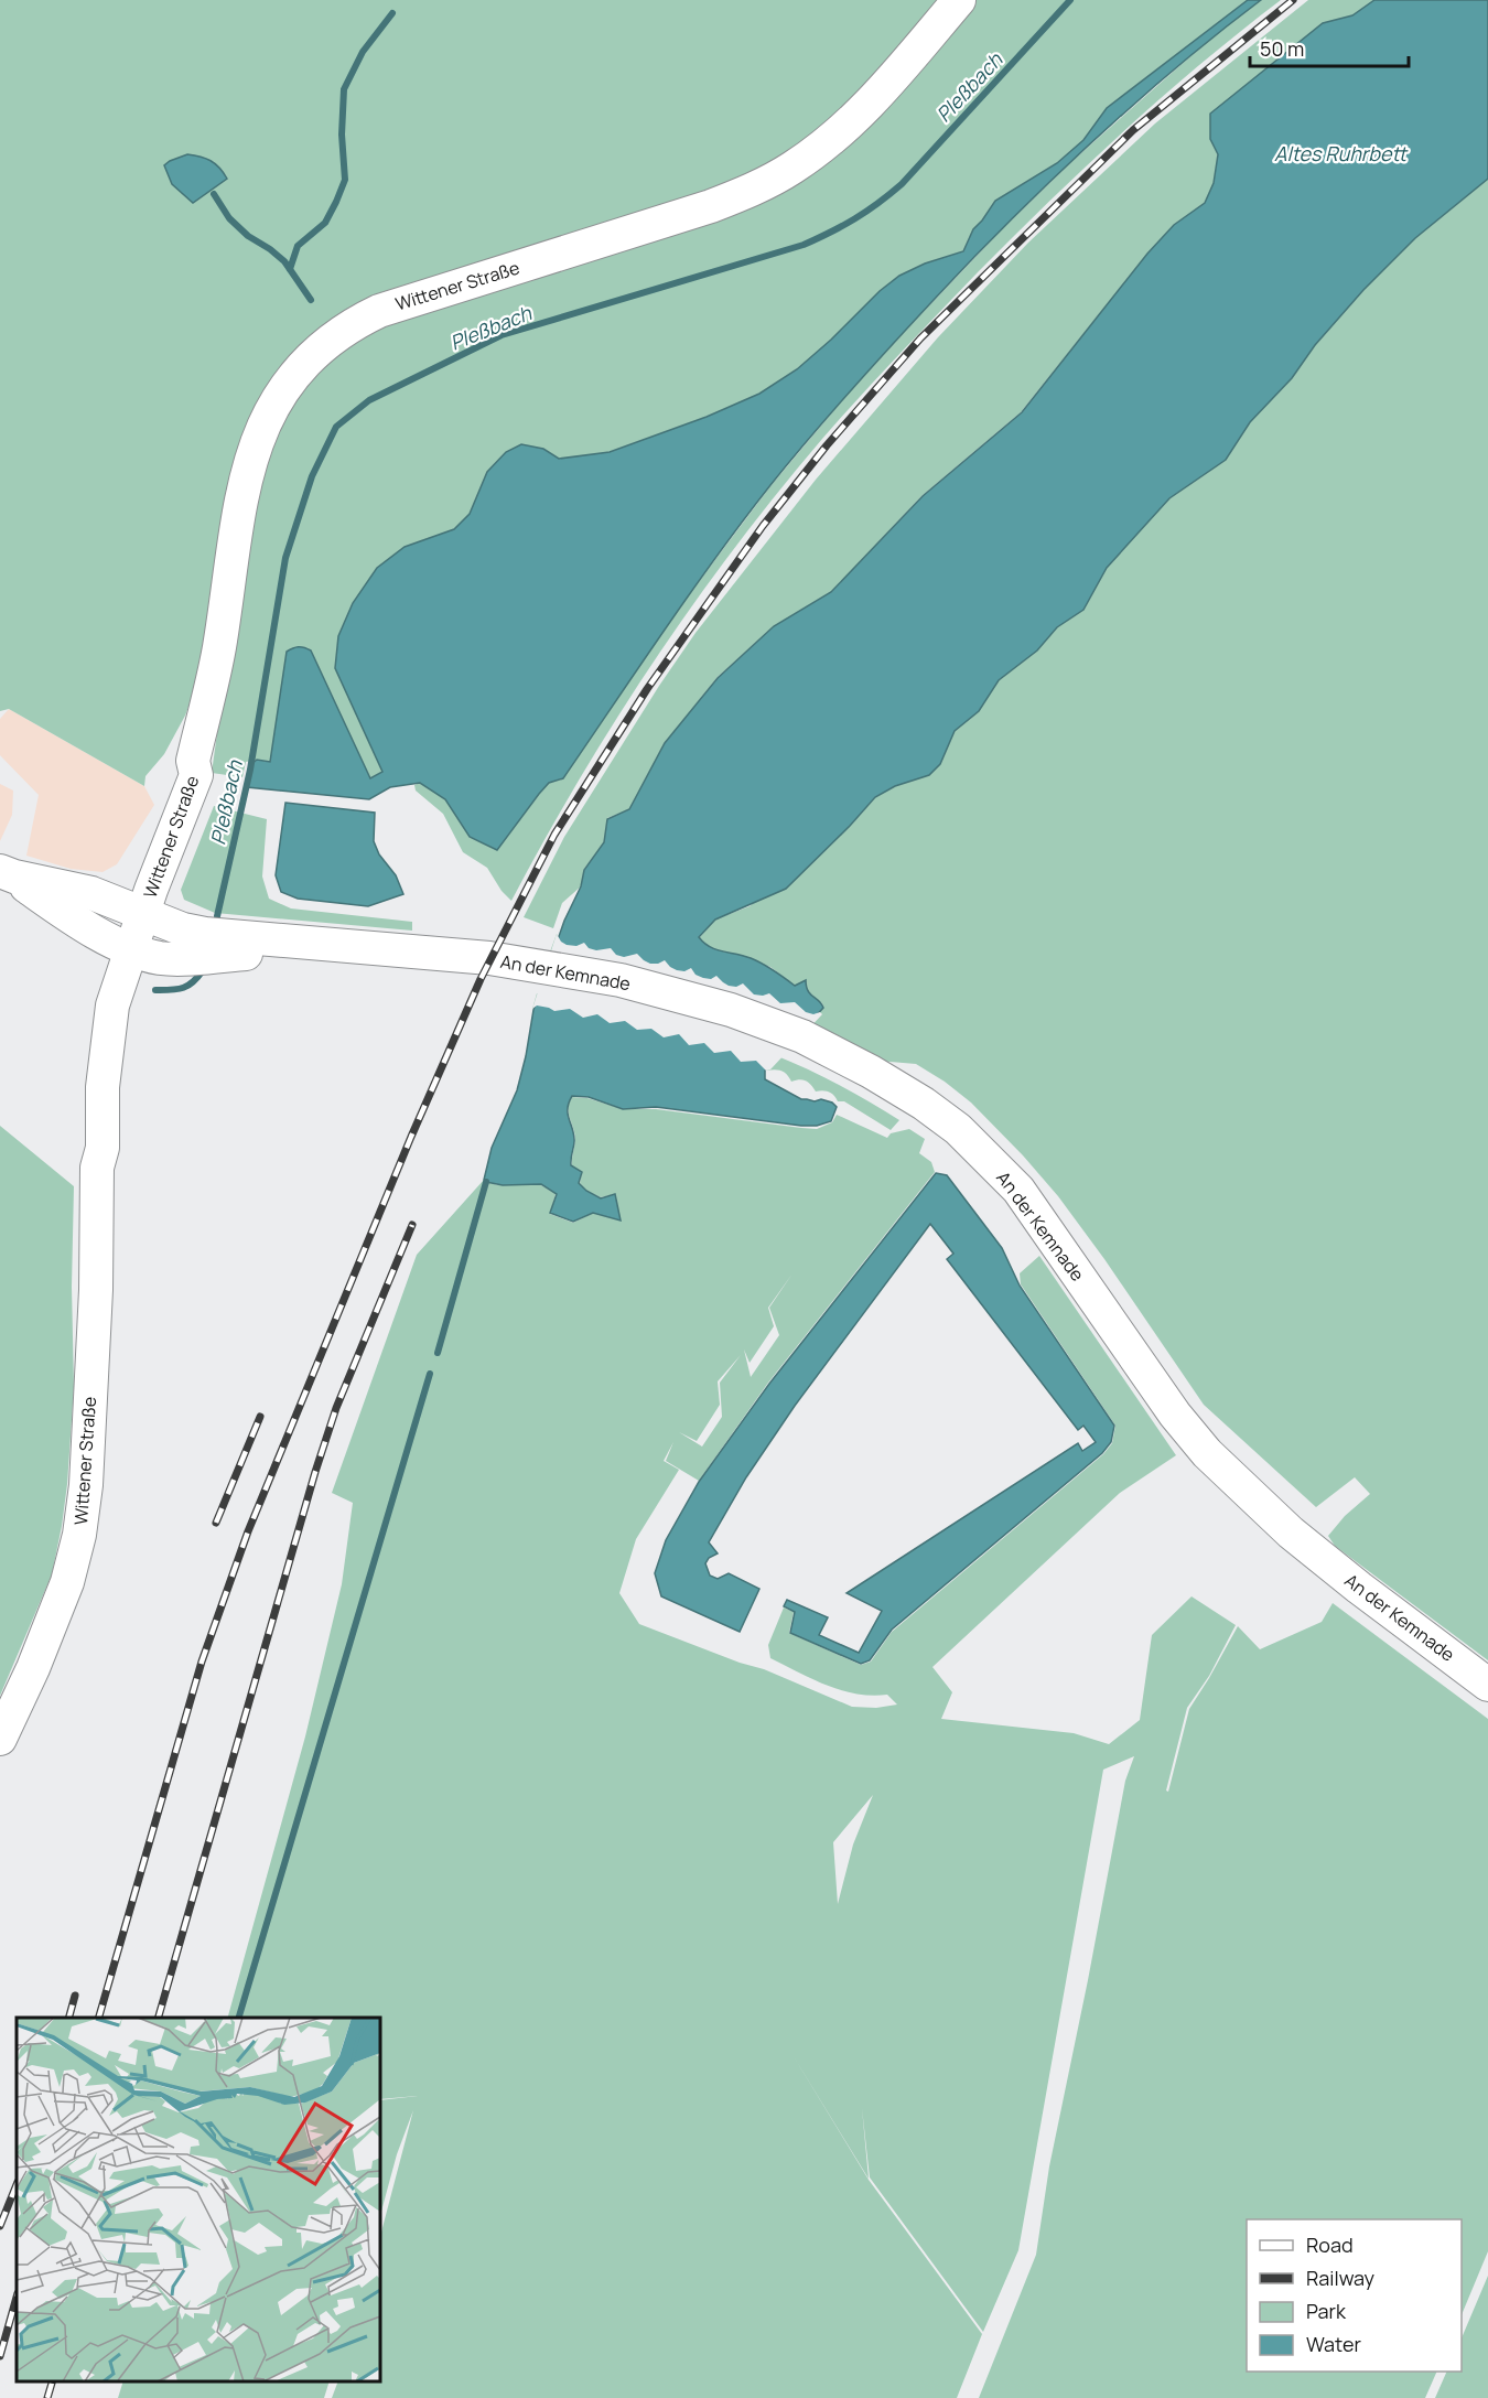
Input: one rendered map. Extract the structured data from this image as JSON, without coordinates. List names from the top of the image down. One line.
{"streets":{"main road":["Wittener Straße","An der Kemnade"]},"crossings":[["Wittener Straße","An der Kemnade"]],"water":["Pleßbach","Altes Ruhrbett"],"legend":["Road","Railway","Park","Water"],"scale_bar":"50 m"}
